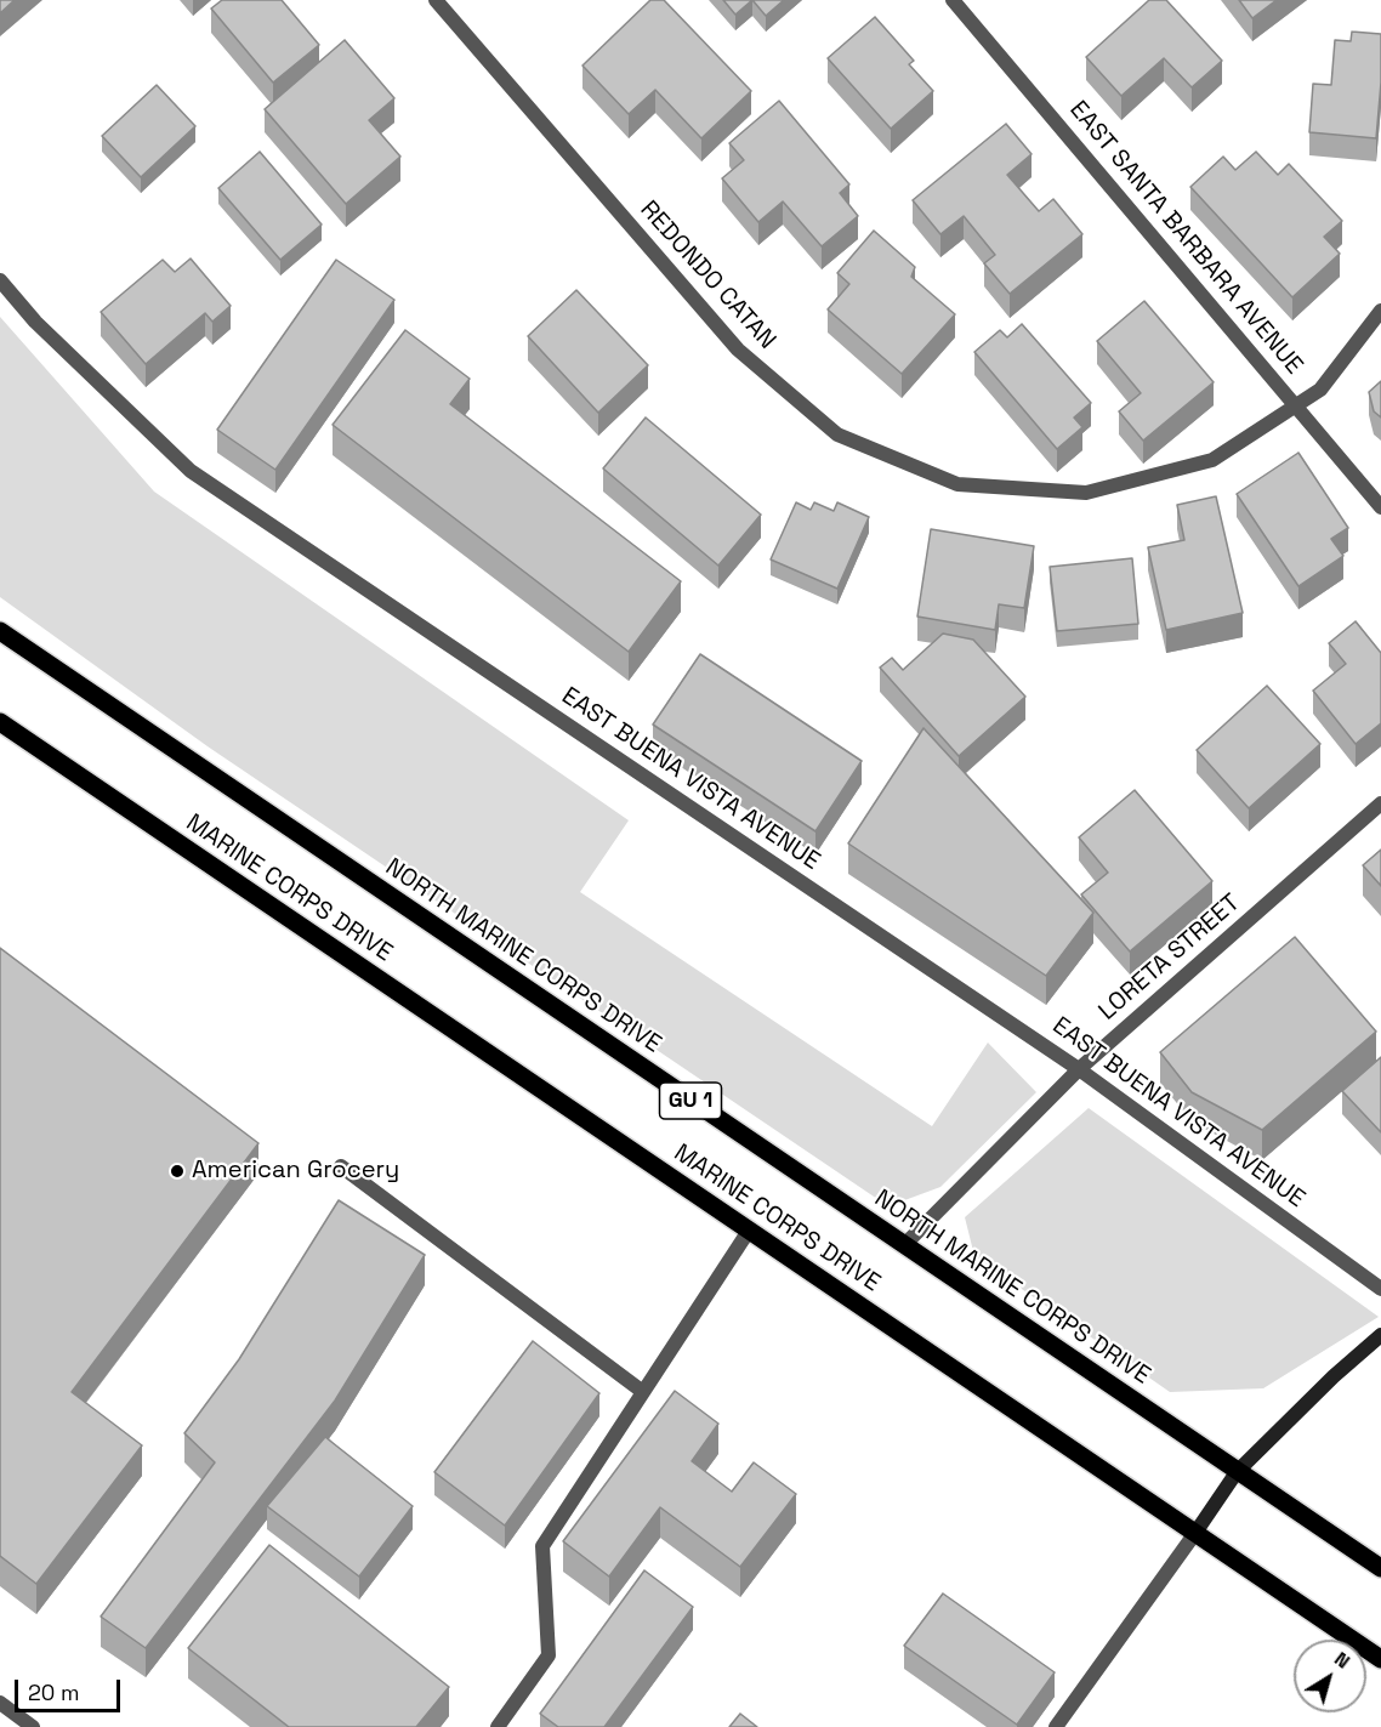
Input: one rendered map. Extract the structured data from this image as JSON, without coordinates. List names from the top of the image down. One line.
{"streets":{"main road":["MARINE CORPS DRIVE","NORTH MARINE CORPS DRIVE","GU 1"],"street":["EAST SANTA BARBARA AVENUE","REDONDO CATAN","EAST BUENA VISTA AVENUE","LORETA STREET"]},"crossings":[["EAST SANTA BARBARA AVENUE","REDONDO CATAN"],["EAST BUENA VISTA AVENUE","LORETA STREET"],["NORTH MARINE CORPS DRIVE","LORETA STREET"]],"places":["American Grocery"],"scale_bar":"20 m","north":"top right"}
